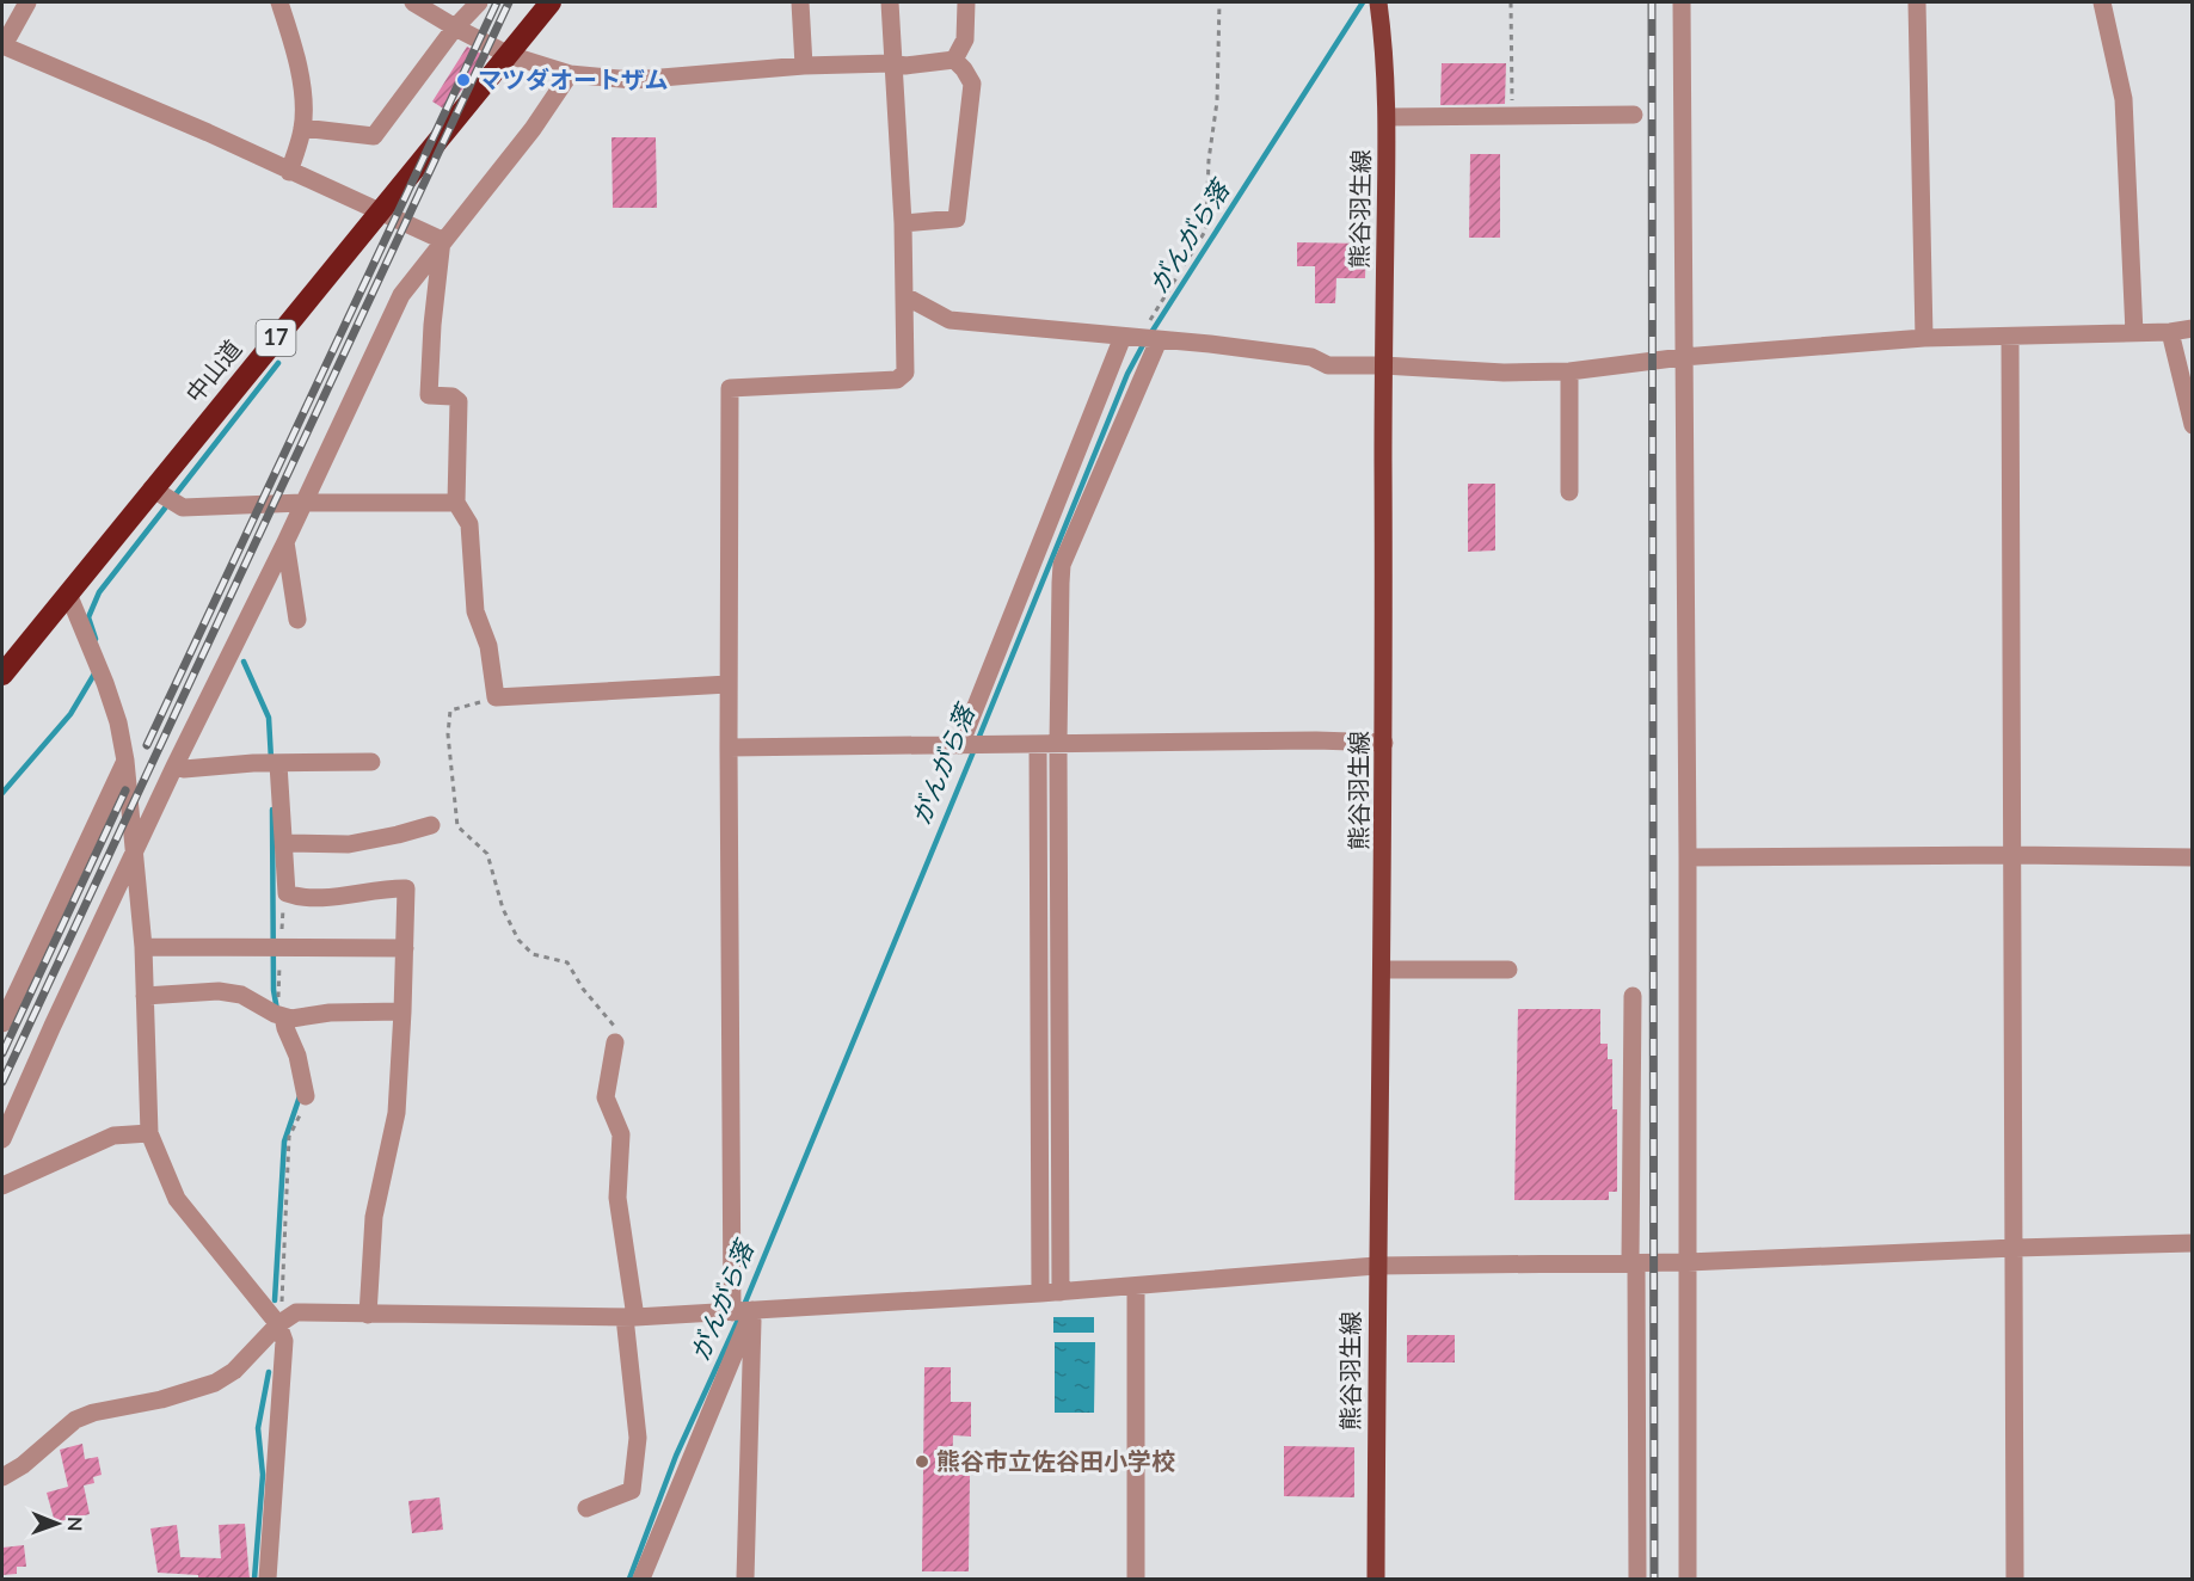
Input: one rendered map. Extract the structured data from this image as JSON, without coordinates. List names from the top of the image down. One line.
{"streets":{"highway":["17","中山道"],"main road":["熊谷羽生線"]},"water":["がんがら落"],"places":["マツダオートザム","熊谷市立佐谷田小学校"],"north":"right"}
